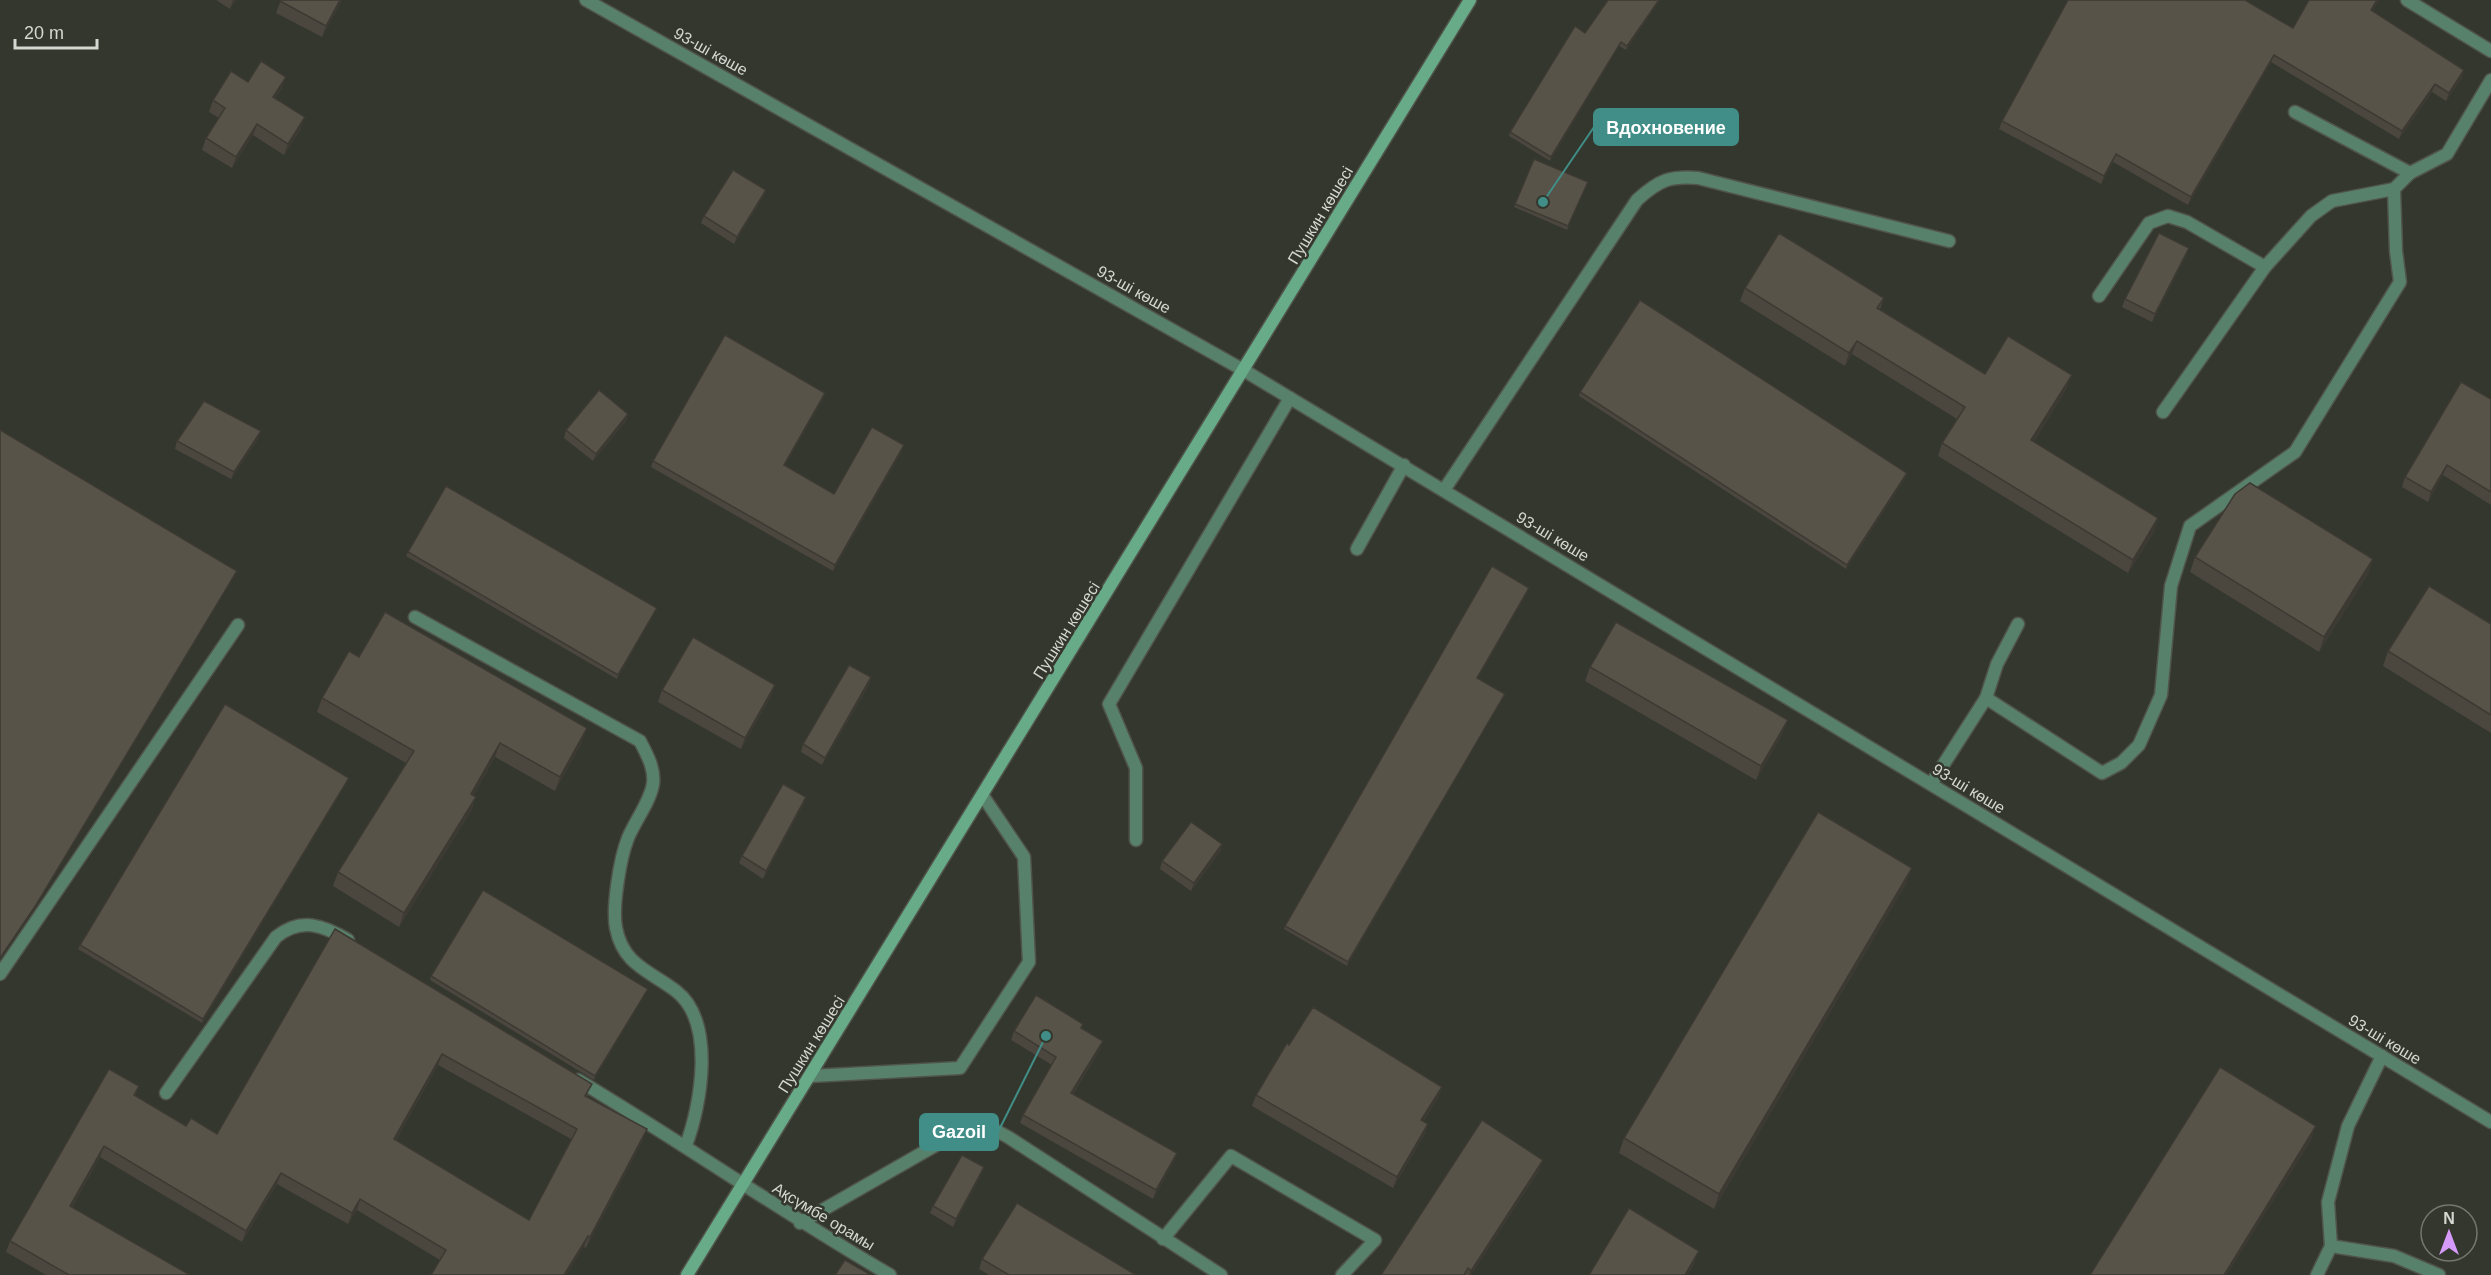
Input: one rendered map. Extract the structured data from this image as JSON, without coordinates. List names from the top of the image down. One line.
{"streets":{"main road":["Пушкин көшесі"],"lane":["93-ші көше","Ақсүмбе орамы"]},"crossings":[["93-ші көше","Пушкин көшесі"],["Пушкин көшесі","Ақсүмбе орамы"]],"places":["Вдохновение","Gazoil"],"scale_bar":"20 m","north":"top"}
